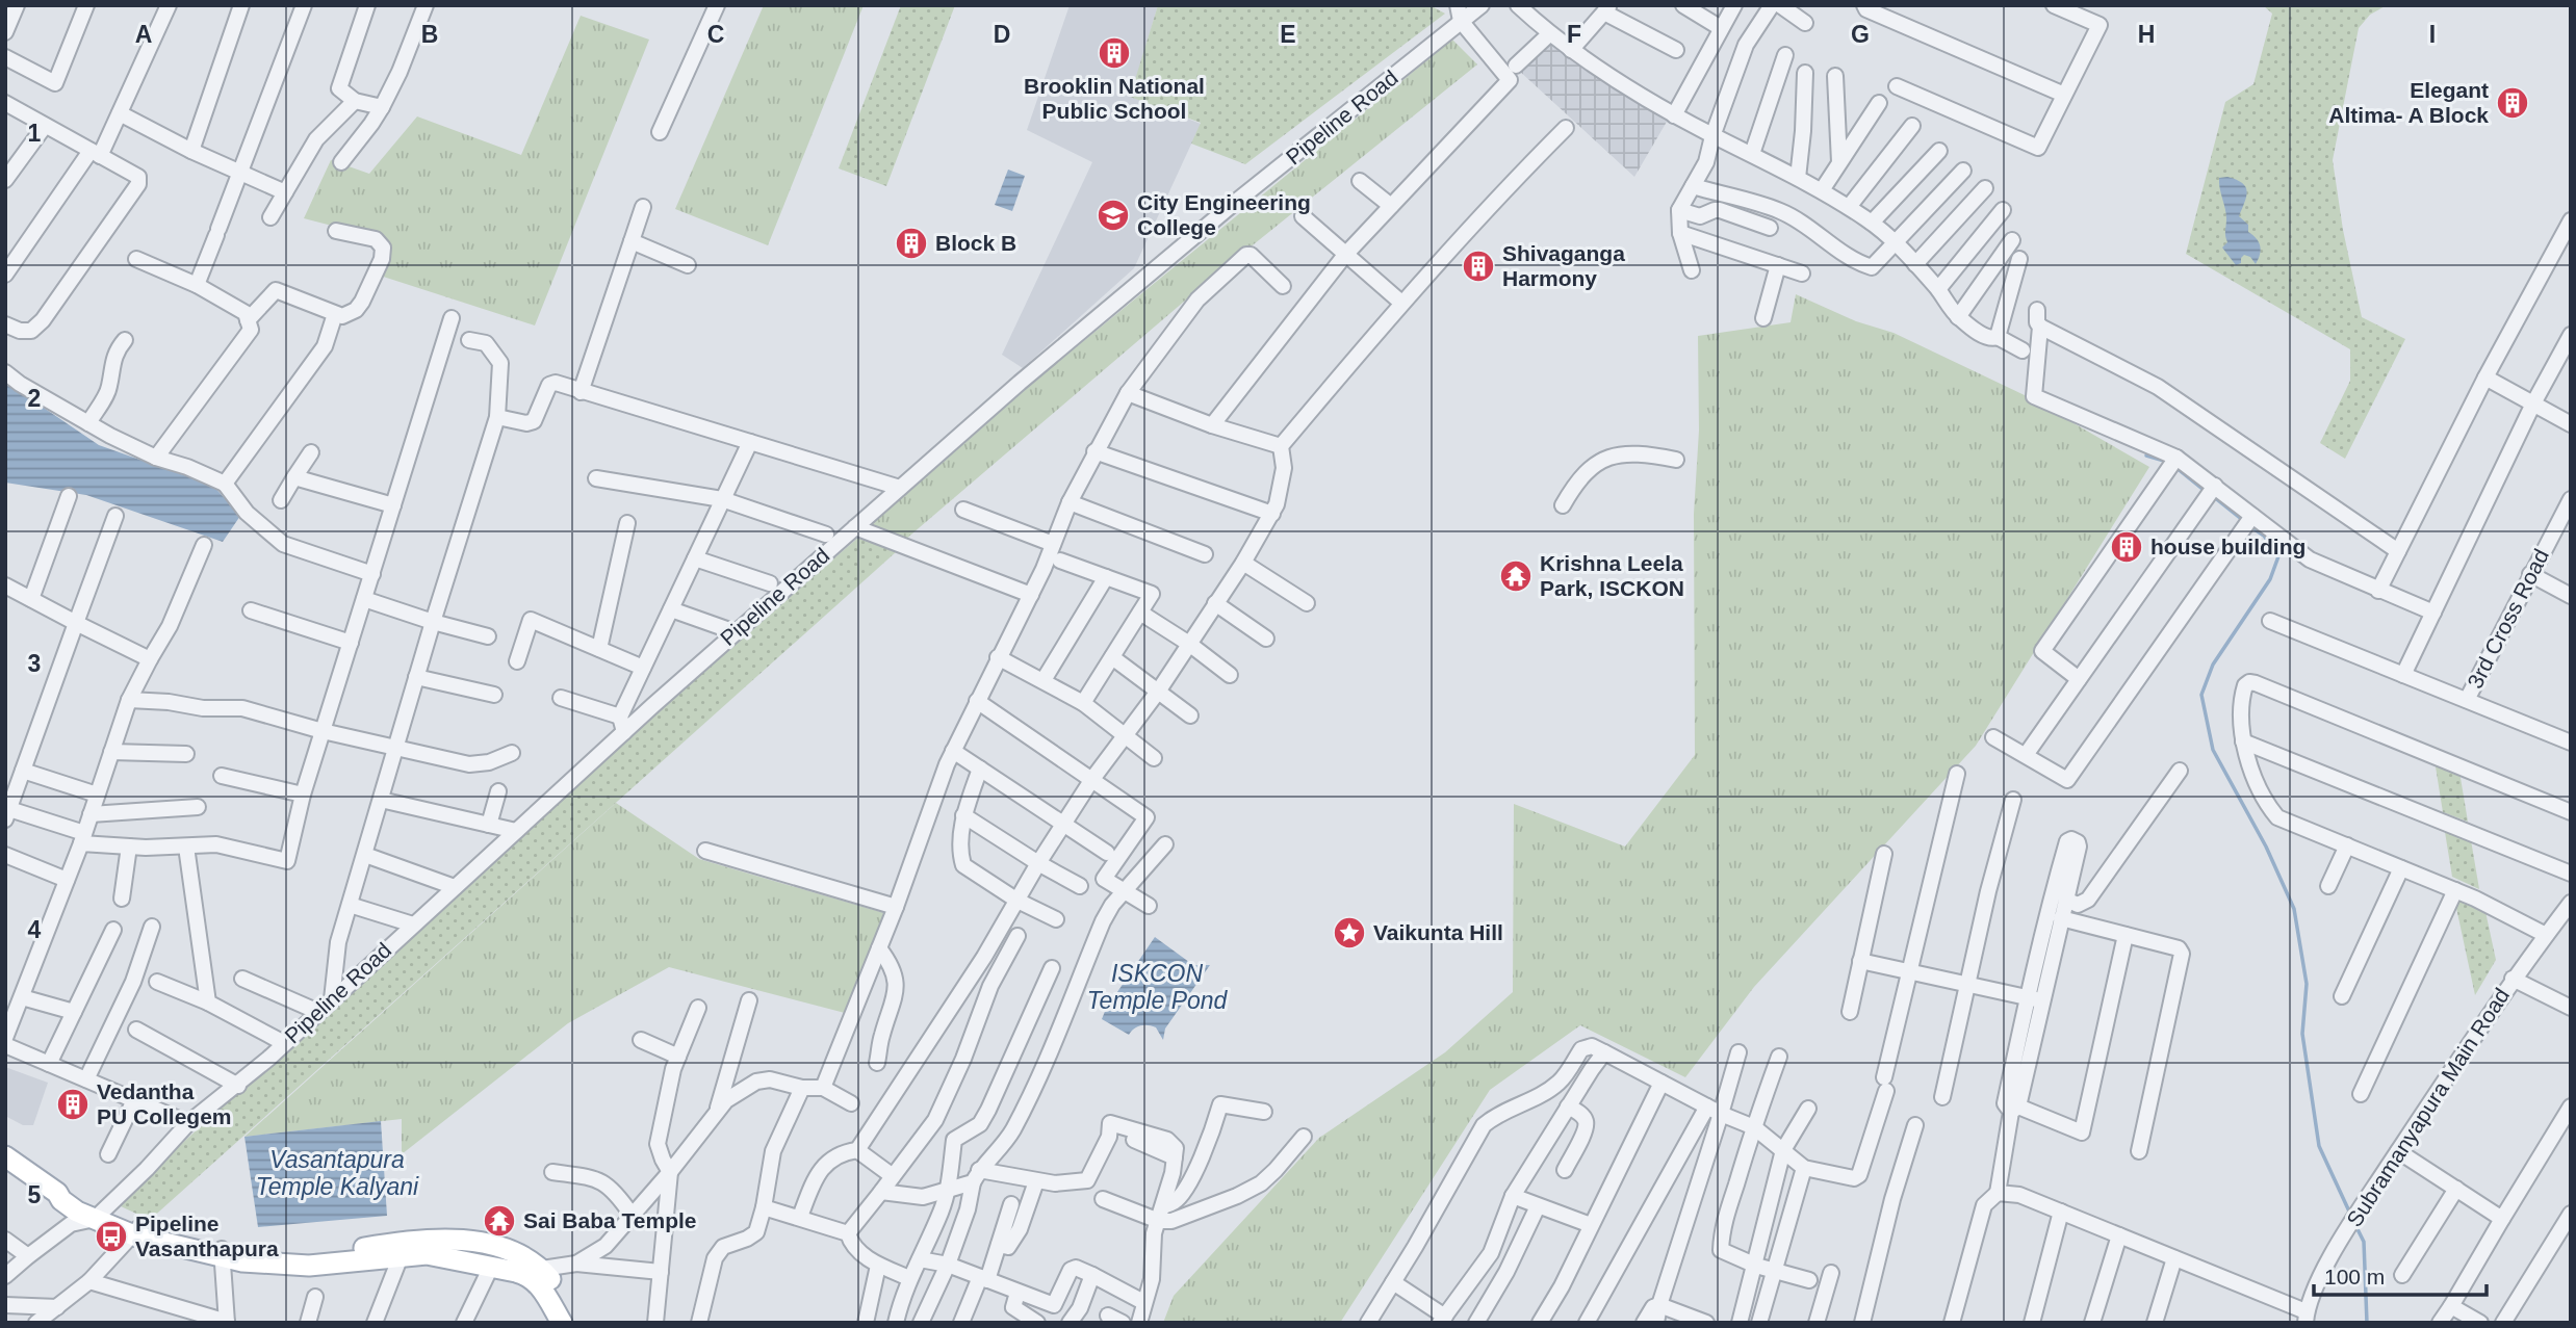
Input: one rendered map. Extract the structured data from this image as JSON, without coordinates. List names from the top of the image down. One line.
{"streets":{"street":["Pipeline Road","3rd Cross Road","Subramanyapura Main Road"]},"water":["ISKCON Temple Pond","Vasantapura Temple Kalyani"],"places":{"building":["Brooklin National Public School","Elegant Altima- A Block","Block B","Shivaganga Harmony","house building","Vedantha PU Collegem"],"school or university":["City Engineering College"],"temple":["Krishna Leela Park, ISCKON","Sai Baba Temple"],"place":["Vaikunta Hill"],"bus stop":["Pipeline Vasanthapura"]},"scale_bar":"100 m","grid":{"columns":["A","B","C","D","E","F","G","H","I"],"rows":["1","2","3","4","5"]}}
